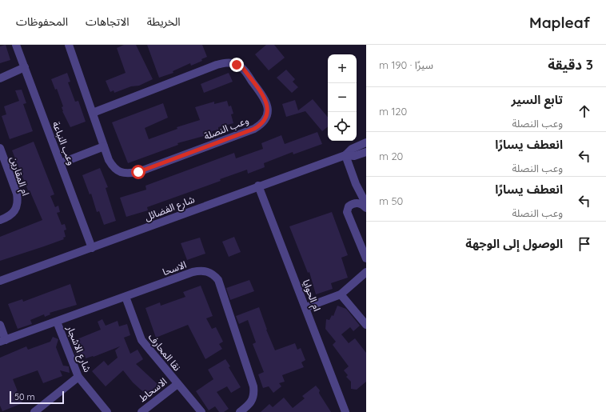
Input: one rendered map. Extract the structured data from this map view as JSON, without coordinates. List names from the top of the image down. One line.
{"streets":{"street":["وعب النصلة","وعب النباعة","ام المقارين","شارع الفضائل","الاسحا","ام الحوايا","شارع الاشجار","نقا المحارف","الاسحاط"]},"crossings":[["وعب النباعة","شارع الفضائل"],["شارع الفضائل","ام الحوايا"],["الاسحا","شارع الاشجار"],["الاسحا","نقا المحارف"],["نقا المحارف","الاسحاط"]],"scale_bar":"50 m","page":{"header":"Mapleaf","nav":["الخريطة","الاتجاهات","المحفوظات"],"heading":["3 دقيقة","سيرًا · 190 m"],"map_buttons":["+","−"],"list":[["تابع السير","وعب النصلة","120 m"],["انعطف يسارًا","وعب النصلة","20 m"],["انعطف يسارًا","وعب النصلة","50 m"],"الوصول إلى الوجهة"],"scale":"50 m"}}
